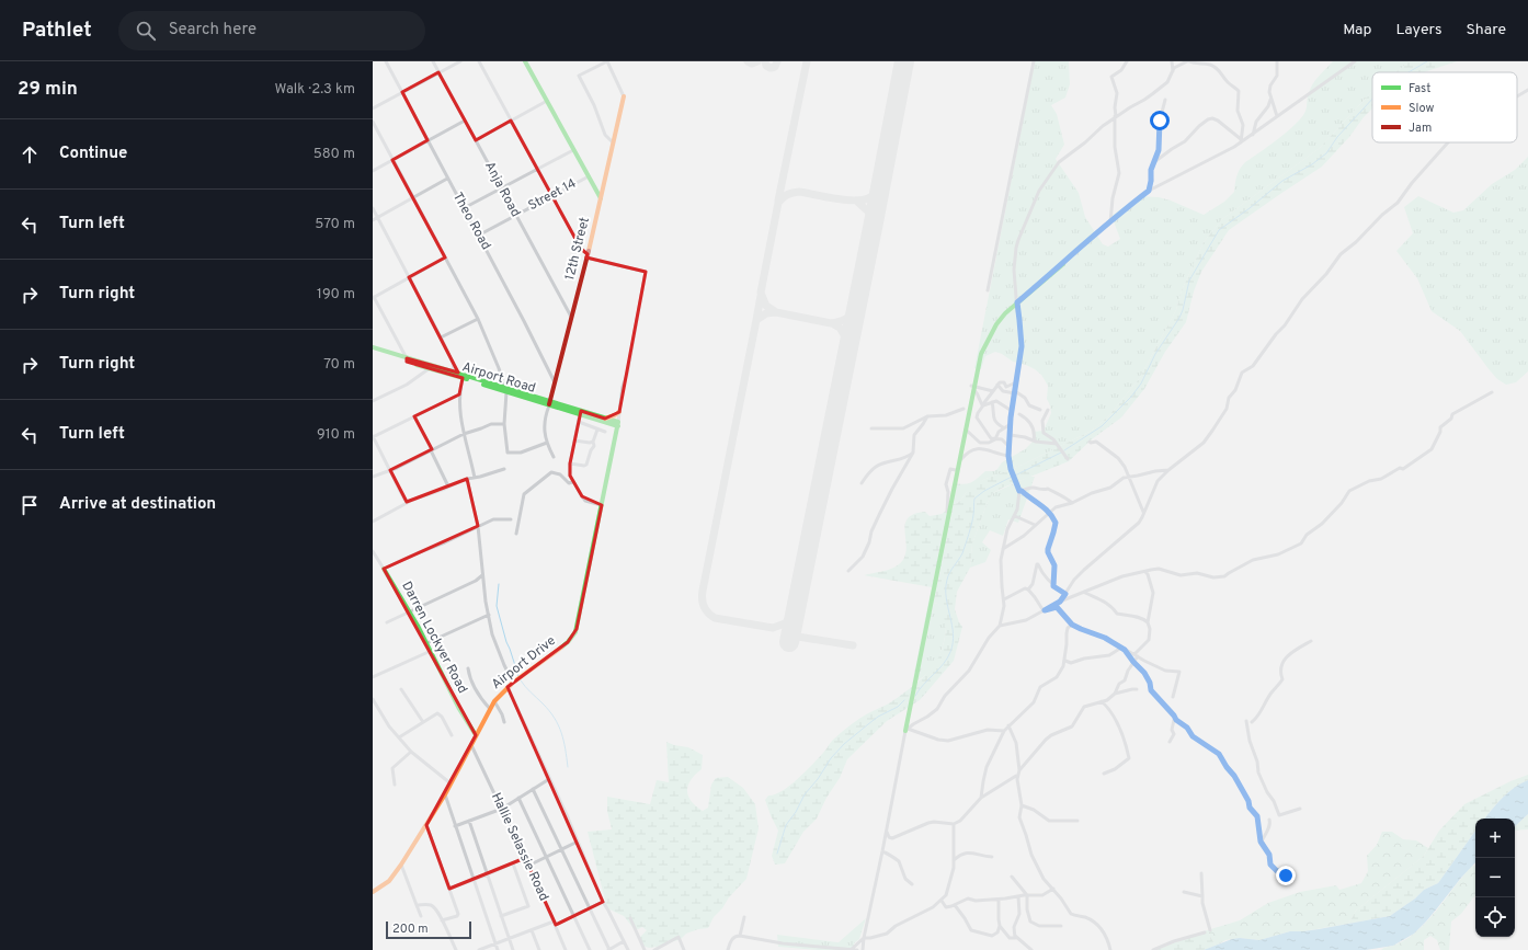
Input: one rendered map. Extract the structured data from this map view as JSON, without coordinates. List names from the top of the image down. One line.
{"streets":{"main road":["12th Street","Airport Road","Darren Lockyer Road","Airport Drive"],"street":["Anja Road","Street 14","Theo Road","Hallie Selassie Road"]},"crossings":[["Anja Road","Street 14"],["Anja Road","12th Street"],["Street 14","Theo Road"],["Theo Road","12th Street"],["12th Street","Airport Road"],["Airport Road","Airport Drive"],["Darren Lockyer Road","Airport Drive"],["Airport Drive","Hallie Selassie Road"]],"legend":["Fast","Slow","Jam"],"scale_bar":"200 m","page":{"header":"Pathlet","search":"Search here","nav":["Map","Layers","Share"],"heading":["29 min","Walk · 2.3 km"],"list":[["Continue","580 m"],["Turn left","570 m"],["Turn right","190 m"],["Turn right","70 m"],["Turn left","910 m"],"Arrive at destination"],"map_buttons":["+","−"],"scale":"200 m"}}
